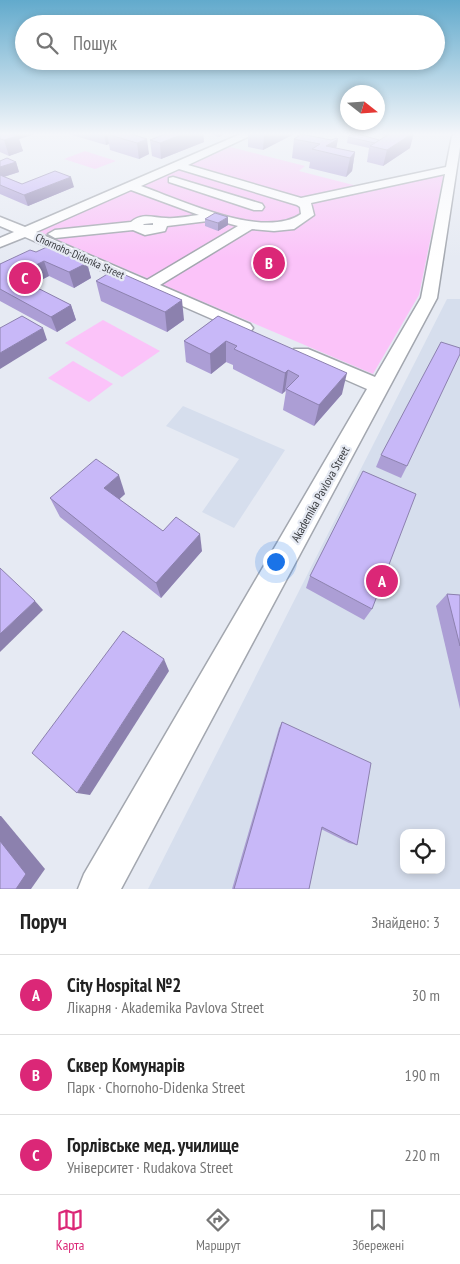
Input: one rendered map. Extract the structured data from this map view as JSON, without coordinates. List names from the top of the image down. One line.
{"streets":{"street":["Chornoho-Didenka Street","Akademika Pavlova Street"]},"north":"right","page":{"search":"Пошук","pins":["B","C","A"],"heading":["Поруч","Знайдено: 3"],"list":[{"mark":"A","name":"City Hospital №2","note":"Лікарня · Akademika Pavlova Street","value":"30 m"},{"mark":"B","name":"Сквер Комунарів","note":"Парк · Chornoho-Didenka Street","value":"190 m"},{"mark":"C","name":"Горлівське мед. училище","note":"Університет · Rudakova Street","value":"220 m"}],"nav":["Карта","Маршрут","Збережені"]}}
